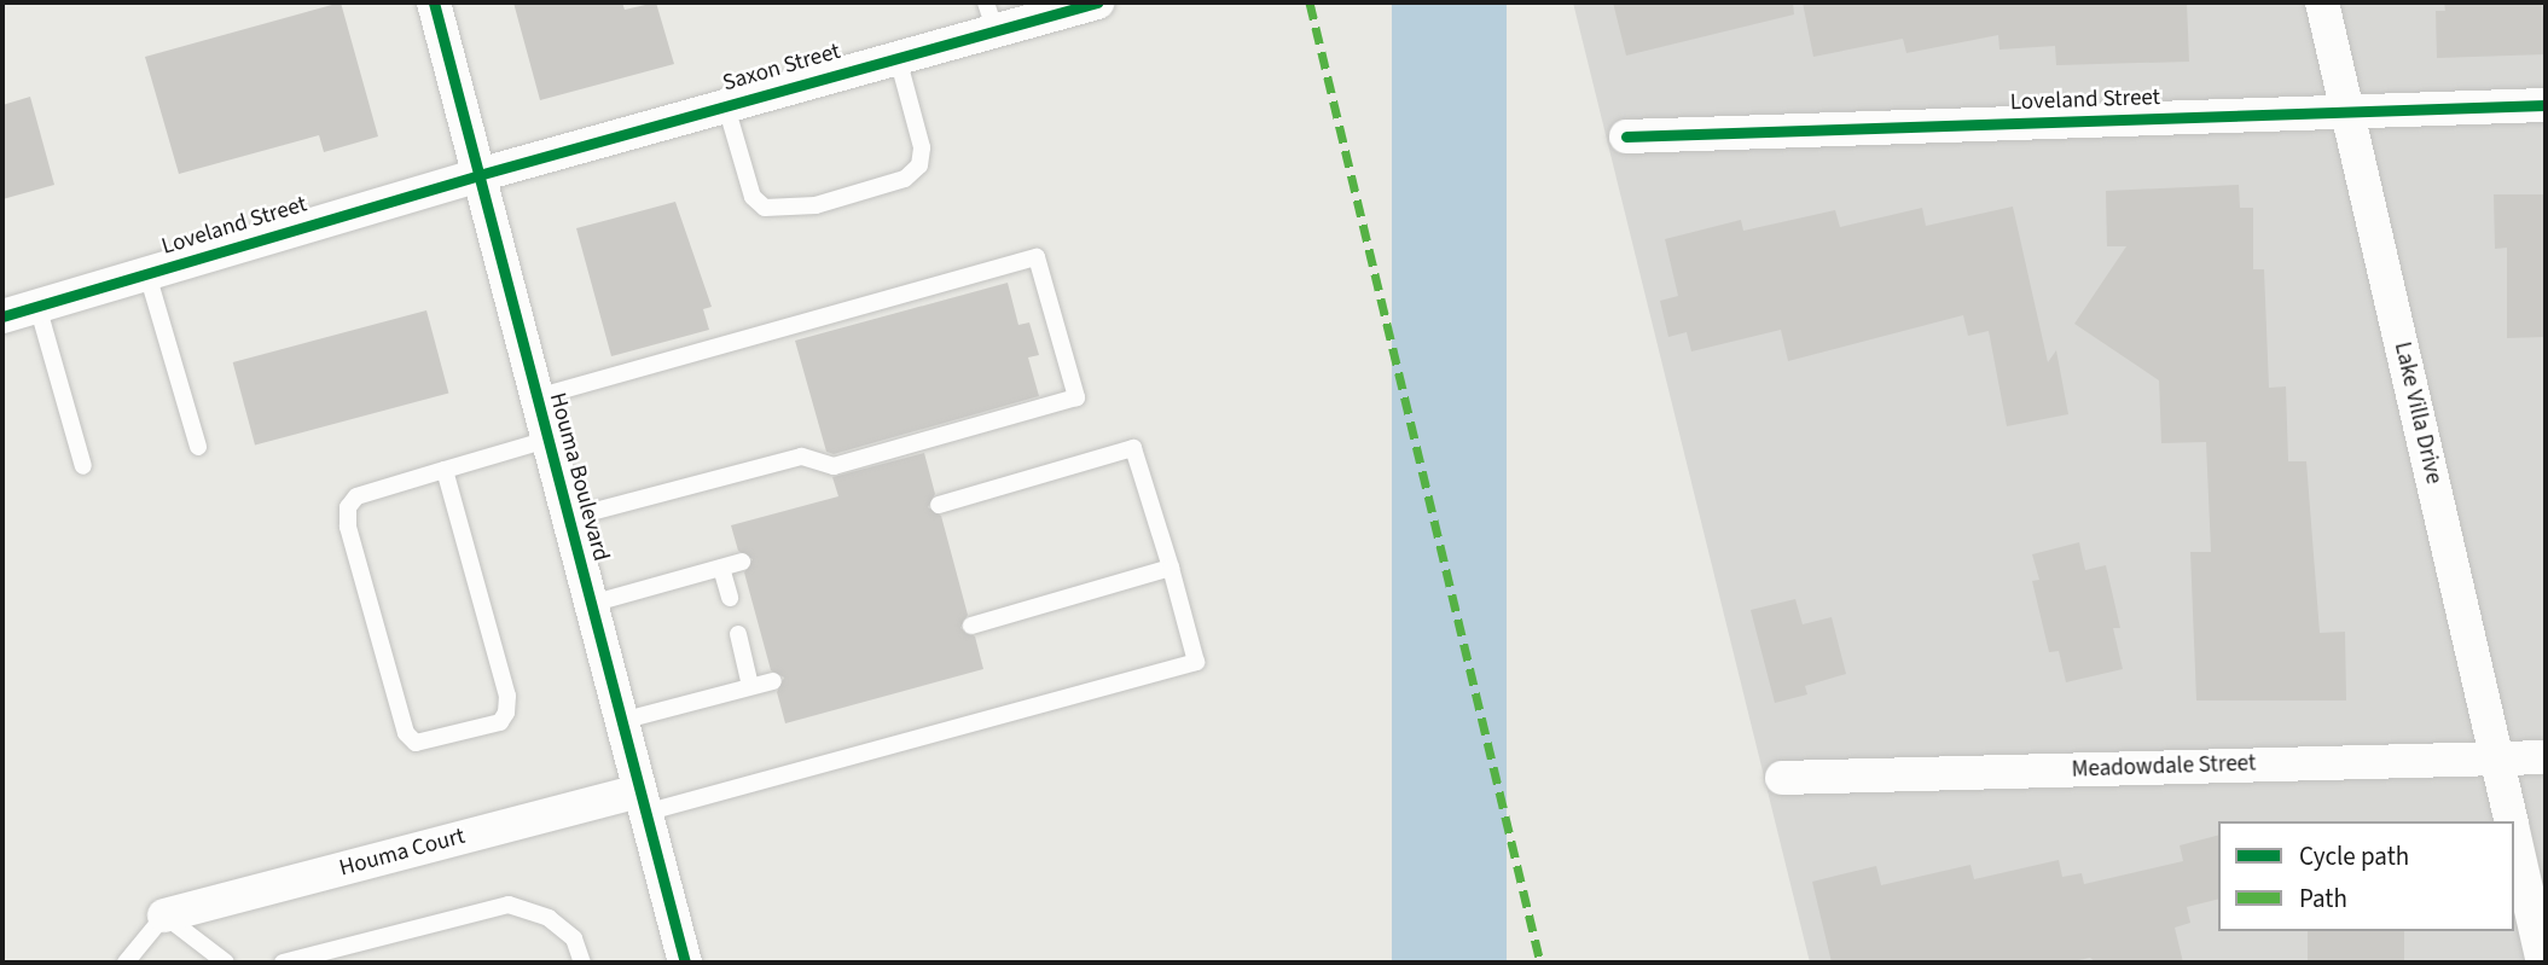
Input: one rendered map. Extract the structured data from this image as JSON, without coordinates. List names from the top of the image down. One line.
{"streets":{"street":["Saxon Street","Loveland Street","Lake Villa Drive","Houma Boulevard","Meadowdale Street","Houma Court"]},"crossings":[["Saxon Street","Loveland Street"],["Saxon Street","Houma Boulevard"],["Loveland Street","Lake Villa Drive"],["Loveland Street","Houma Boulevard"],["Lake Villa Drive","Meadowdale Street"],["Houma Boulevard","Houma Court"]],"legend":["Cycle path","Path"]}
